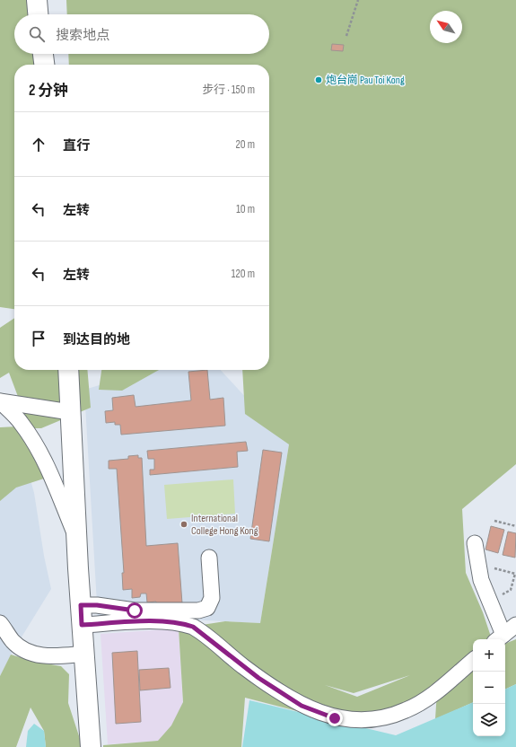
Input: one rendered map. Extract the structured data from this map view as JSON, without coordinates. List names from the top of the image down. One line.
{"places":["炮台崗 Pau Toi Kong","International College Hong Kong"],"north":"top left","page":{"search":"搜索地点","heading":["2 分钟","步行 · 150 m"],"list":[["直行","20 m"],["左转","10 m"],["左转","120 m"],"到达目的地"],"map_buttons":["+","−"]}}
